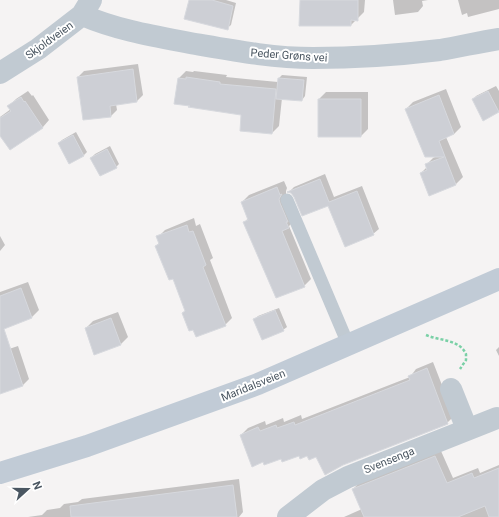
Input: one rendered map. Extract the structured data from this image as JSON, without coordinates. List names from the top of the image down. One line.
{"streets":{"main road":["Maridalsveien"],"street":["Skjoldveien","Peder Grøns vei","Svensenga"]},"crossings":[["Skjoldveien","Peder Grøns vei"]],"north":"right"}
